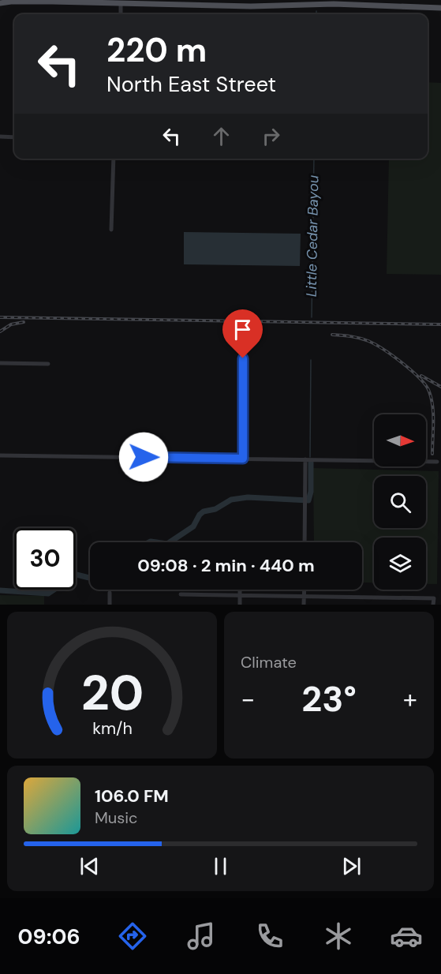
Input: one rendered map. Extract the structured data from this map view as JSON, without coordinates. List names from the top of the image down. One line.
{"water":["Little Cedar Bayou"],"north":"right","page":{"turn":["220 m","North East Street"],"limit":"30","trip":"09:08 · 2 min · 440 m","tile":"Climate","heat":["−","23°","+"],"song":["106.0 FM","Music"],"tabs":"09:06","gauge":["20","km/h"]}}
